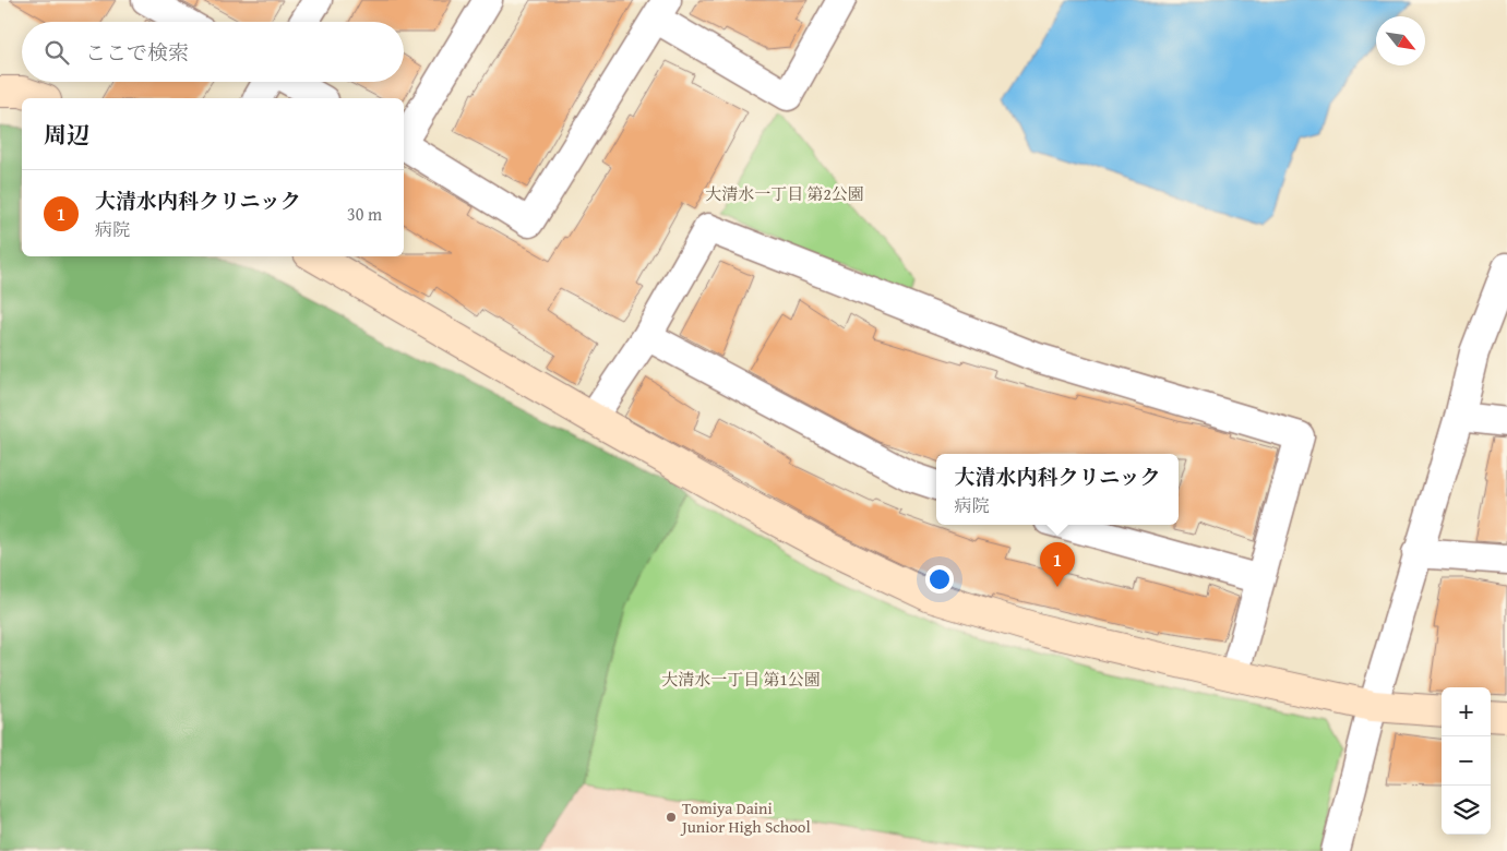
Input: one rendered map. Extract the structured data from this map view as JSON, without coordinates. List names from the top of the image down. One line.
{"parks":["大清水一丁目 第2公園","大清水一丁目 第1公園"],"places":["Tomiya Daini Junior High School"],"north":"bottom right","page":{"search":"ここで検索","heading":"周辺","list":[{"mark":"1","name":"大清水内科クリニック","note":"病院","value":"30 m"}],"popup":["大清水内科クリニック","病院"],"pins":"1","map_buttons":["+","−"]}}
